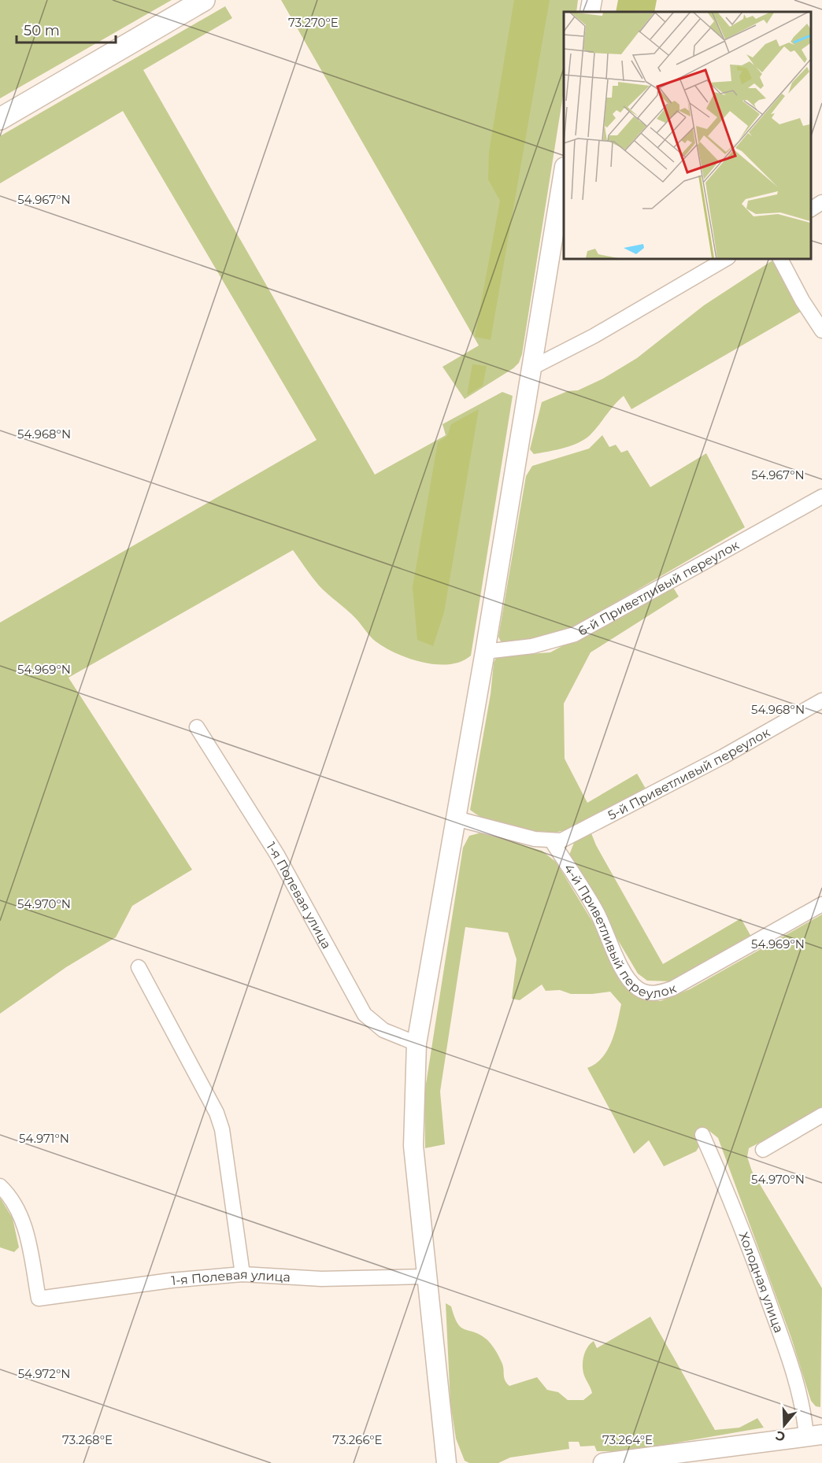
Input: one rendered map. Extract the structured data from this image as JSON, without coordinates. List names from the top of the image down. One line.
{"streets":{"street":["6-й Приветливый переулок","5-й Приветливый переулок","1-я Полевая улица","4-й Приветливый переулок","Холодная улица"]},"crossings":[["5-й Приветливый переулок","4-й Приветливый переулок"]],"scale_bar":"50 m","north":"bottom","coordinates":["73.270°E","54.967°N","54.968°N","54.969°N","54.970°N","54.971°N","54.972°N","73.268°E","73.266°E","73.264°E"]}
